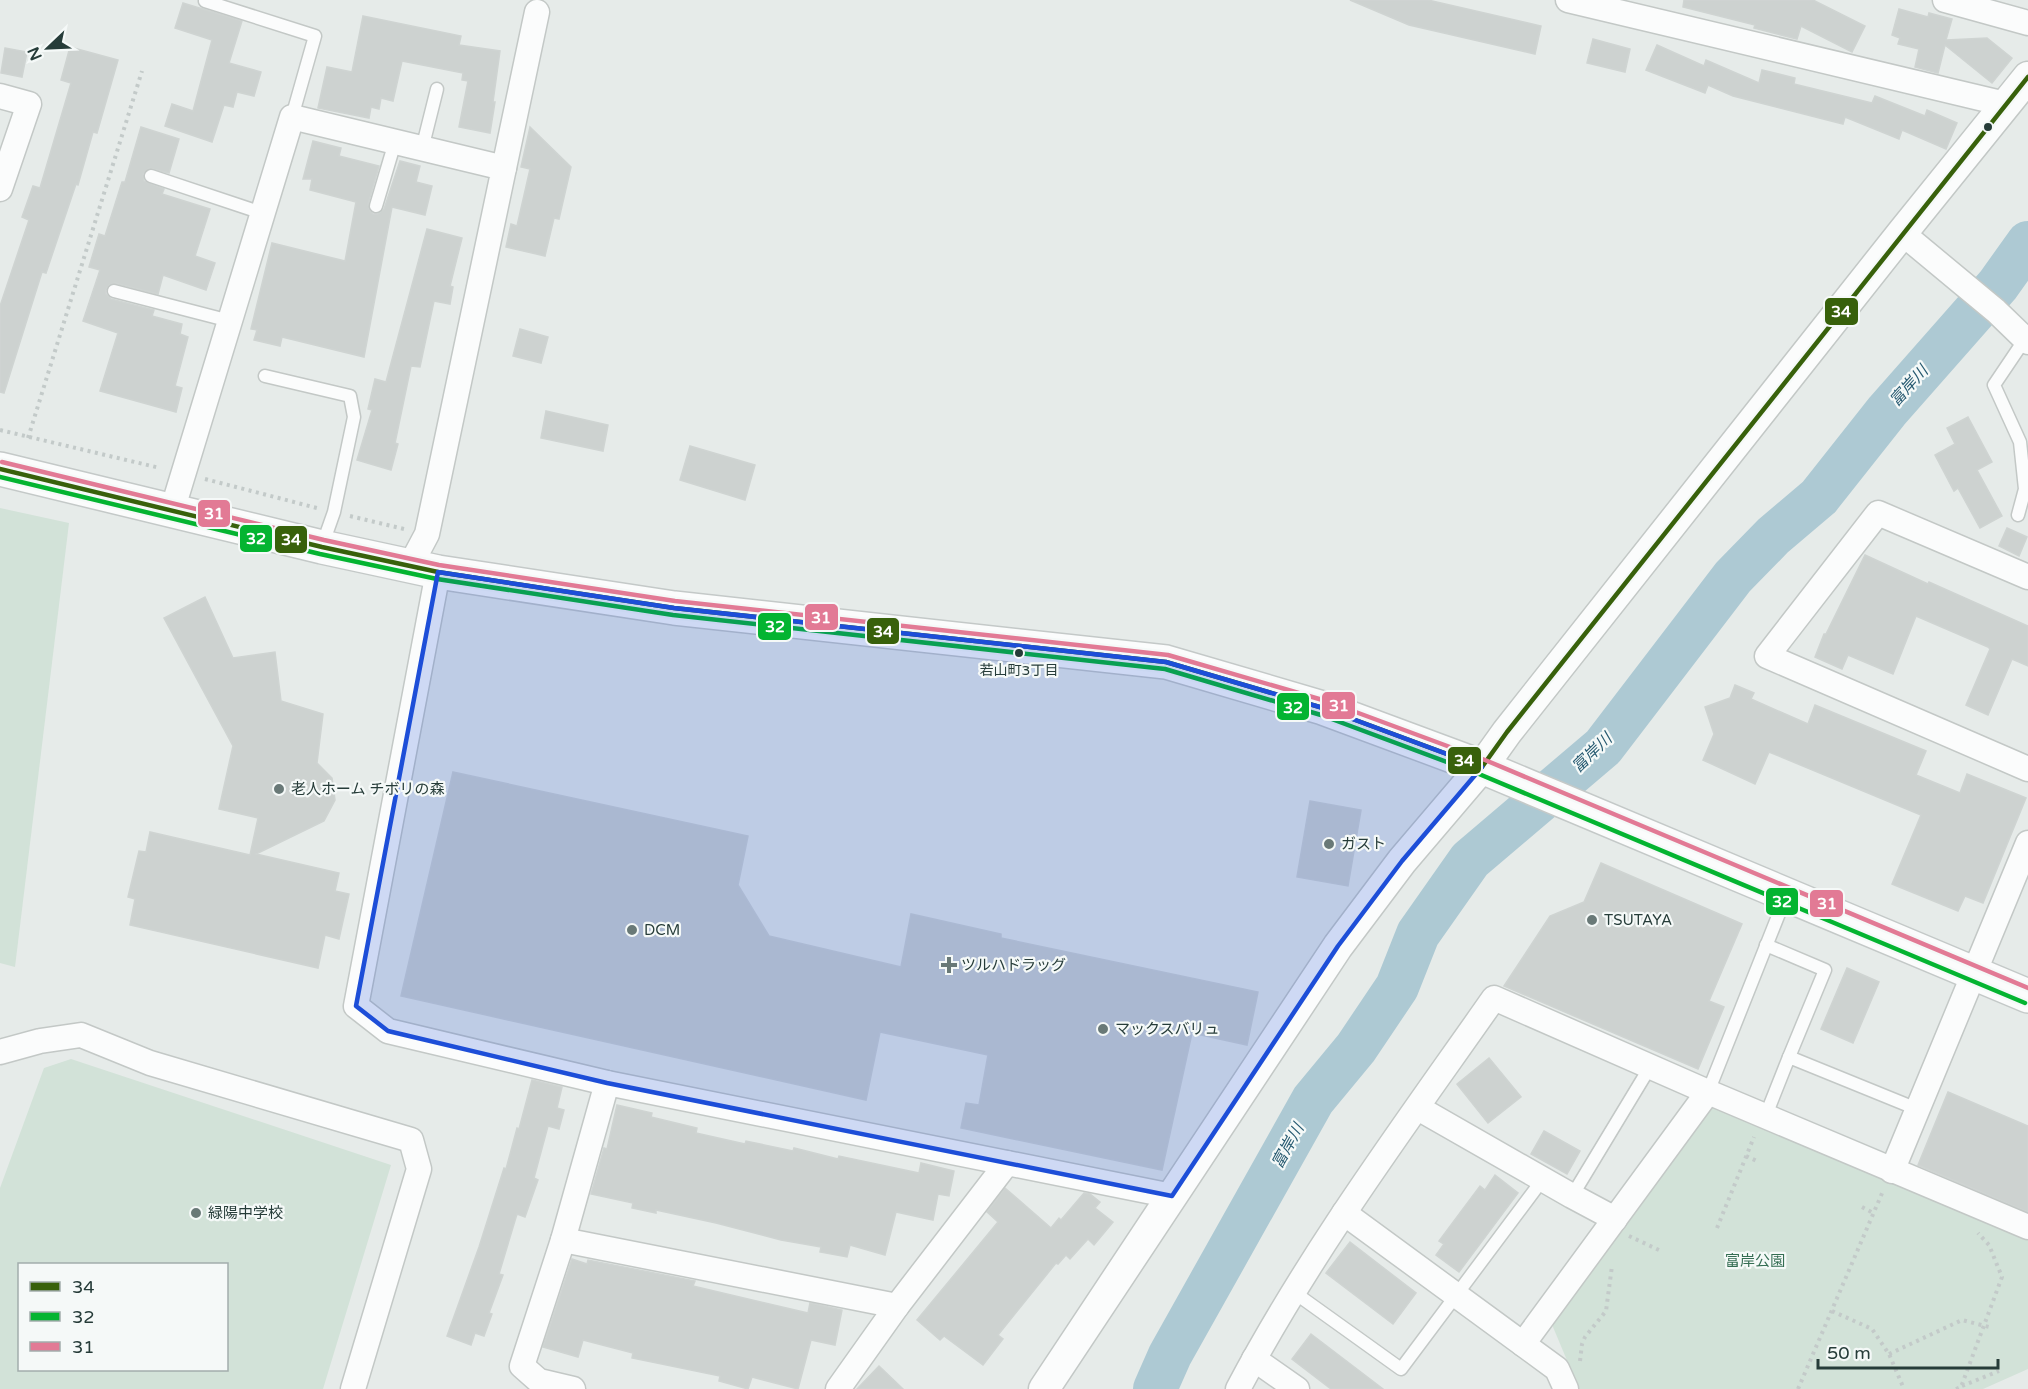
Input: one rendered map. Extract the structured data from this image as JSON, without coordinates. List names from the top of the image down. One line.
{"water":["富岸川"],"parks":["富岸公園"],"places":{"other":["若山町3丁目","老人ホーム チボリの森","ガスト","TSUTAYA","DCM","マックスバリュ","緑陽中学校"],"health":["ツルハドラッグ"]},"lines":["transit line 34","transit line 31","transit line 32"],"legend":["34","32","31"],"scale_bar":"50 m","north":"bottom left"}
